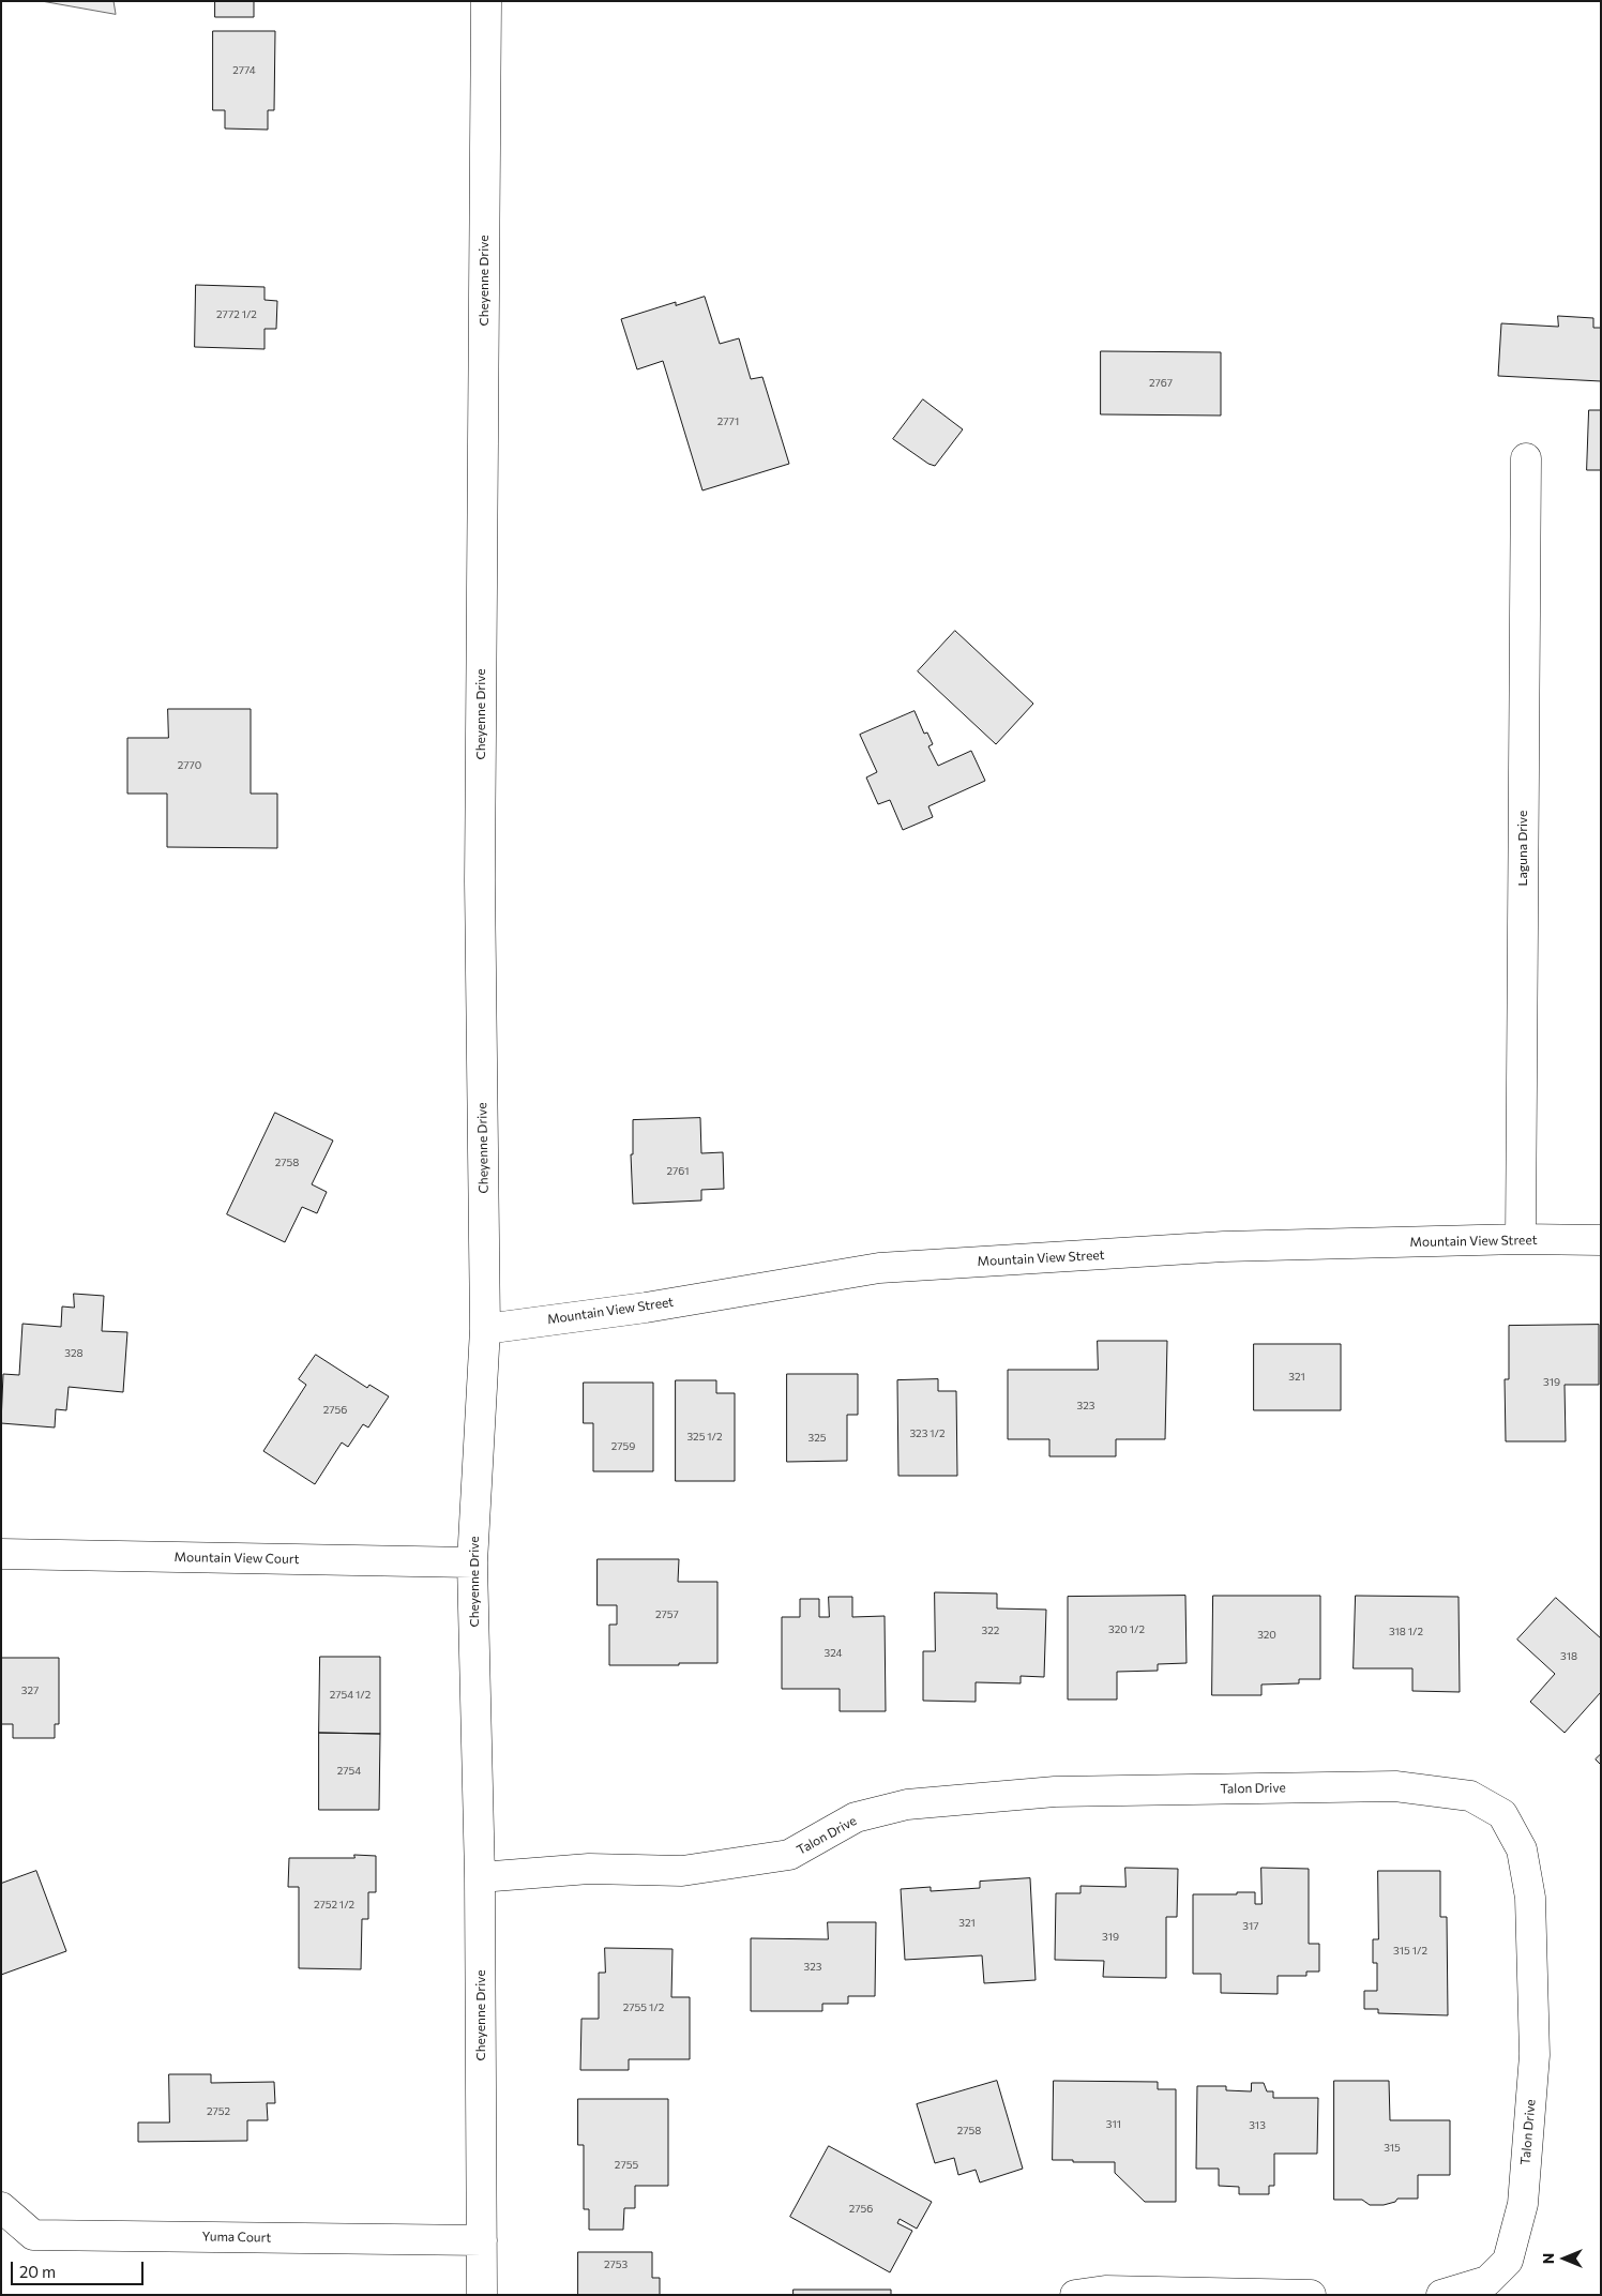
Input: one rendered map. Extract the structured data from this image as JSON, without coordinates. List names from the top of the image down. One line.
{"streets":{"street":["Cheyenne Drive","Laguna Drive","Mountain View Street","Mountain View Court","Talon Drive","Yuma Court"]},"crossings":[["Cheyenne Drive","Mountain View Street"],["Cheyenne Drive","Mountain View Court"],["Cheyenne Drive","Talon Drive"],["Cheyenne Drive","Yuma Court"],["Laguna Drive","Mountain View Street"]],"house_numbers":["2774","2772 1/2","2767","2771","2770","2758","2761","328","321","319","323","2756","323 1/2","325 1/2","325","2759","2757","320 1/2","322","318 1/2","320","324","318","327","2754 1/2","2754","2752 1/2","321","317","319","315 1/2","323","2755 1/2","2752","311","313","2758","315","2755","2756","2753"],"scale_bar":"20 m","north":"left"}
